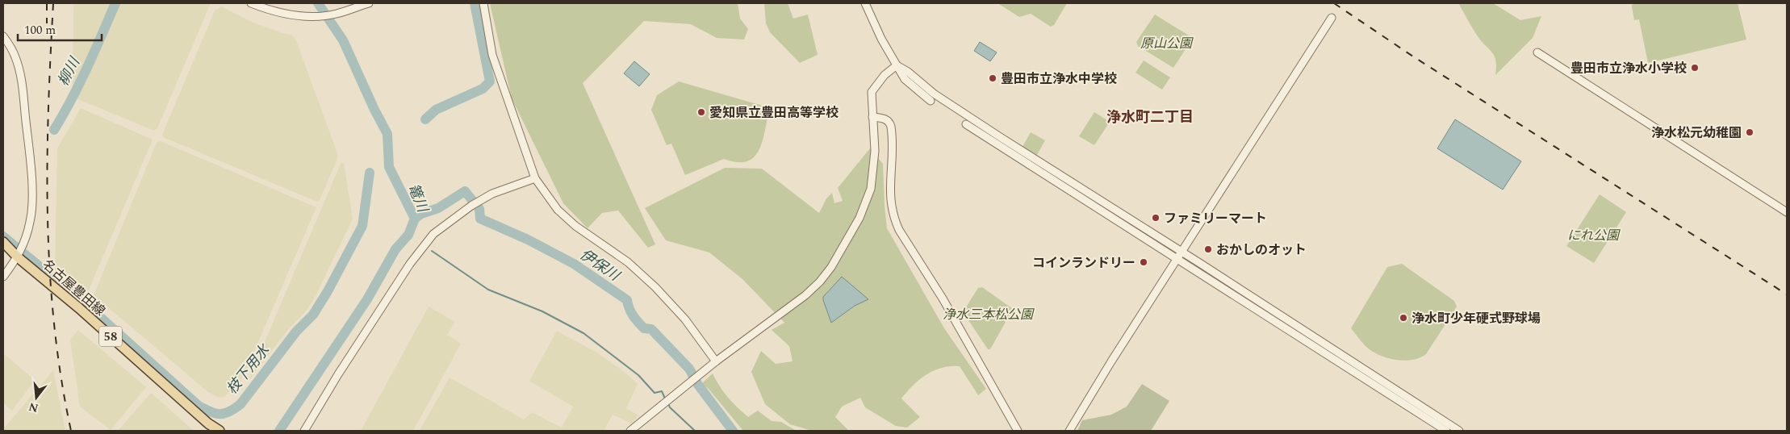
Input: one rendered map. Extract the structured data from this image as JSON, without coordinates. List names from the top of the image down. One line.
{"streets":{"main road":["名古屋豊田線","58"]},"districts":["浄水町二丁目"],"water":["柳川","篭川","伊保川","枝下用水"],"parks":["原山公園","にれ公園","浄水三本松公園"],"places":["豊田市立浄水小学校","豊田市立浄水中学校","愛知県立豊田高等学校","浄水松元幼稚園","ファミリーマート","おかしのオット","コインランドリー","浄水町少年硬式野球場"],"scale_bar":"100 m","north":"bottom"}
